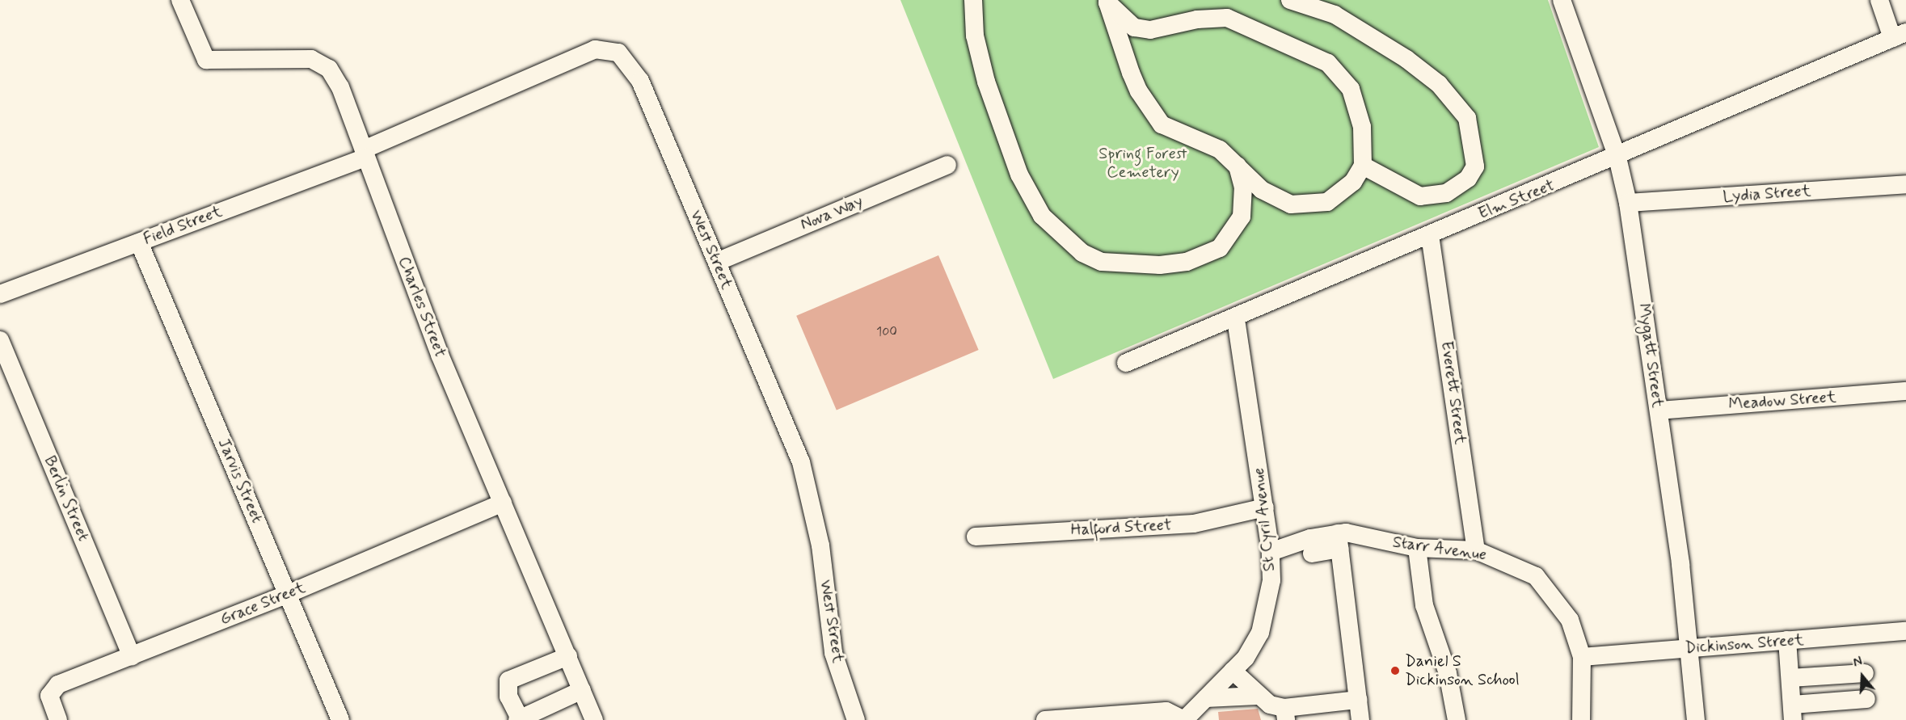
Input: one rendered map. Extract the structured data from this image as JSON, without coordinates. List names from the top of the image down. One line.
{"streets":{"street":["Lydia Street","Elm Street","Nova Way","Field Street","West Street","Charles Street","Mygatt Street","Everett Street","Meadow Street","Jarvis Street","Berlin Street","St Cyril Avenue","Halford Street","Starr Avenue","Grace Street","Dickinson Street"]},"crossings":[["Lydia Street","Mygatt Street"],["Elm Street","Mygatt Street"],["Elm Street","Everett Street"],["Elm Street","St Cyril Avenue"],["Nova Way","West Street"],["Field Street","West Street"],["Field Street","Charles Street"],["Field Street","Jarvis Street"],["West Street","Charles Street"],["Charles Street","Grace Street"],["Mygatt Street","Meadow Street"],["Mygatt Street","Dickinson Street"],["Everett Street","Starr Avenue"],["Jarvis Street","Grace Street"],["Berlin Street","Grace Street"],["St Cyril Avenue","Halford Street"],["St Cyril Avenue","Starr Avenue"],["Starr Avenue","Dickinson Street"]],"parks":["Spring Forest Cemetery"],"places":["Daniel S Dickinson School"],"house_numbers":["100"],"north":"top"}
